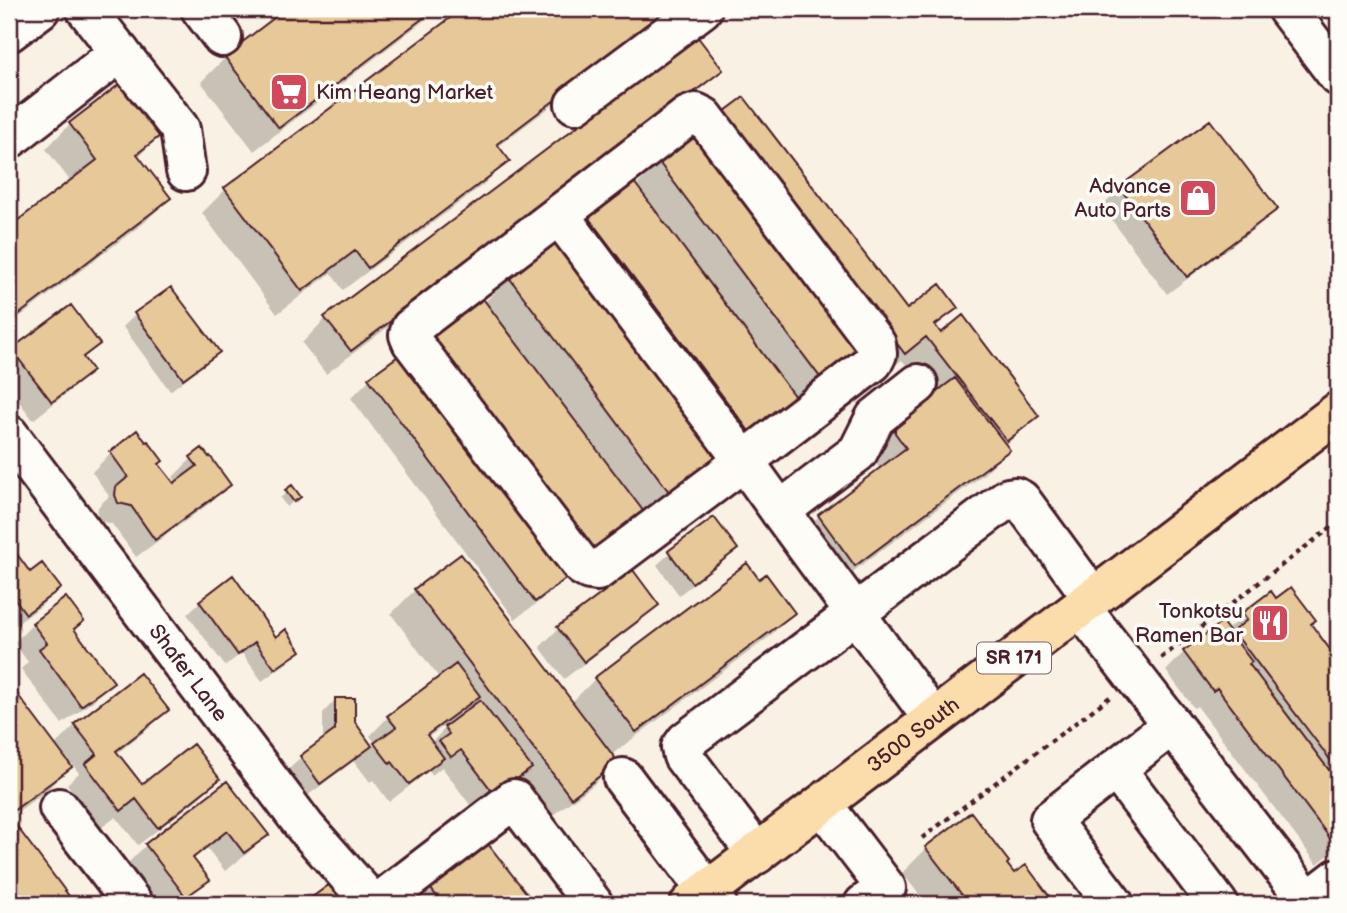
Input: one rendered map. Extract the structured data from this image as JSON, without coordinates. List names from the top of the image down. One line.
{"streets":{"main road":["SR 171","3500 South"],"street":["Shafer Lane"]},"places":{"supermarket":["Kim Heang Market"],"shop":["Advance Auto Parts"],"restaurant":["Tonkotsu Ramen Bar"]}}
